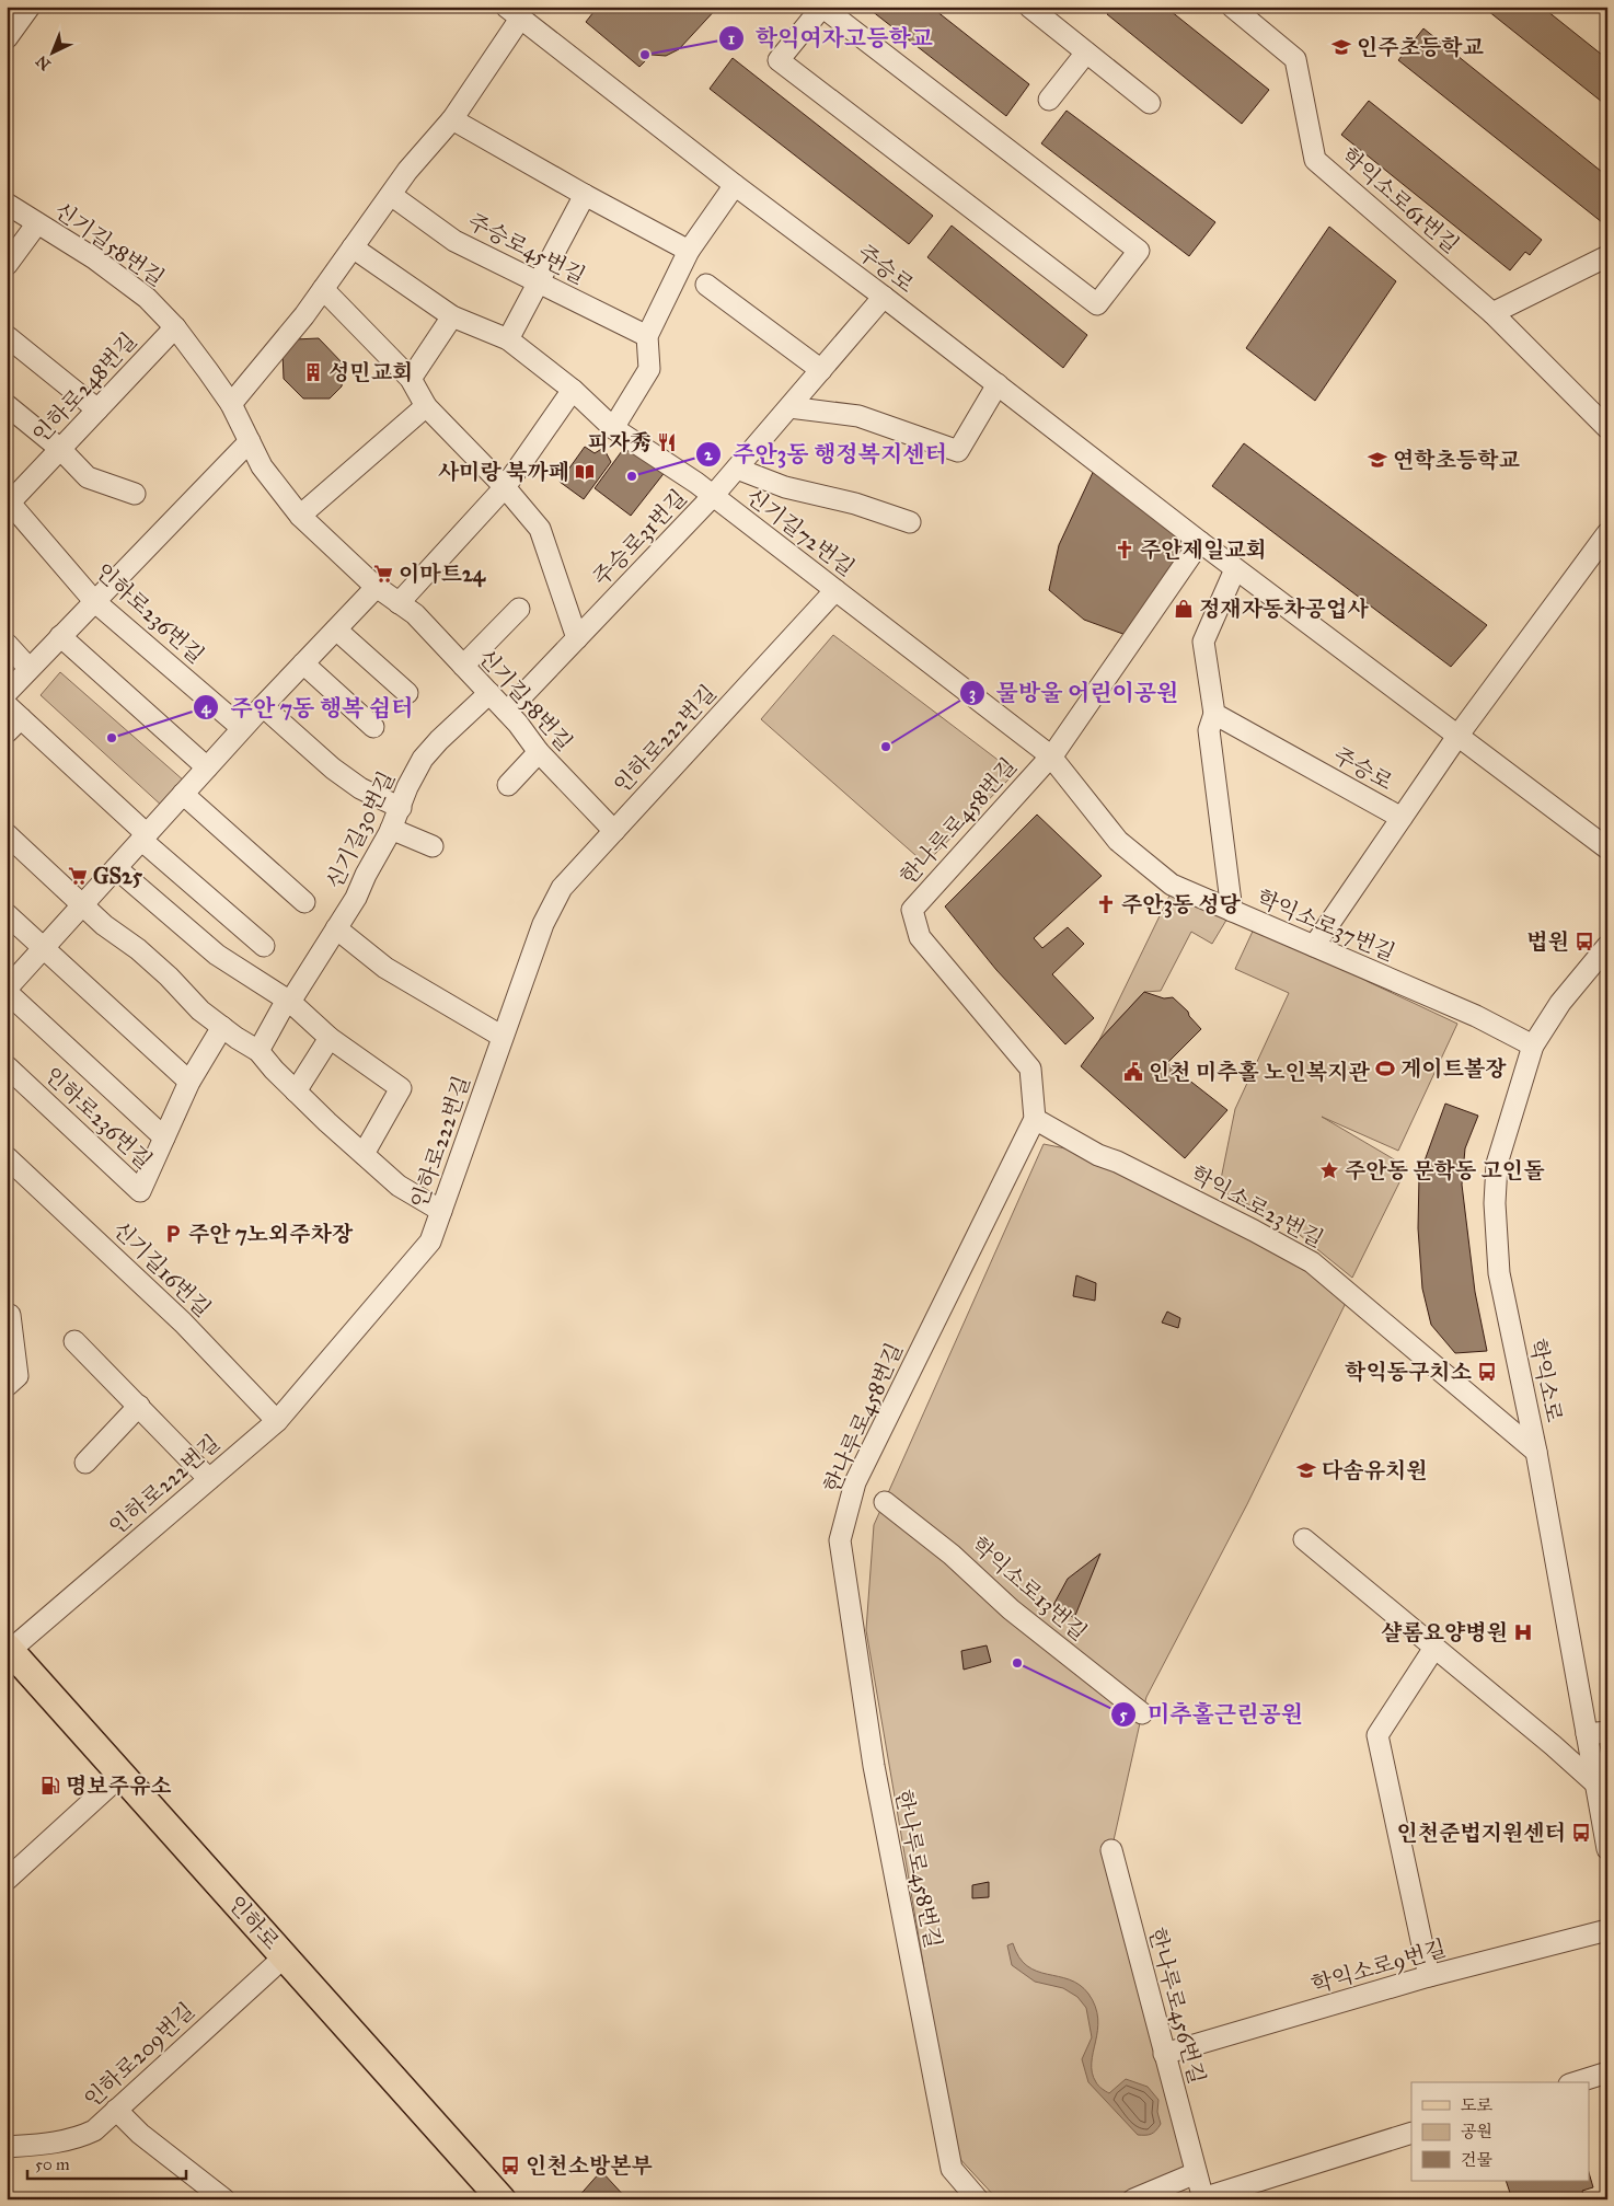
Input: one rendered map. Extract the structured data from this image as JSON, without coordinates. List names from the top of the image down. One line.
{"streets":{"main road":["인하로"],"street":["학익소로61번길","신기길58번길","주승로45번길","주승로","인하로248번길","신기길72번길","주승로31번길","인하로236번길","인하로222번길","한나루로458번길","신기길30번길","학익소로37번길","학익소로23번길","신기길16번길","학익소로","학익소로13번길","학익소로9번길","한나루로456번길","인하로209번길"]},"crossings":[["신기길58번길","인하로248번길"],["신기길58번길","주승로31번길"],["신기길58번길","인하로222번길"],["신기길58번길","신기길30번길"],["주승로","주승로31번길"],["인하로248번길","인하로236번길"],["신기길72번길","주승로31번길"],["신기길72번길","인하로222번길"],["신기길72번길","한나루로458번길"],["신기길72번길","학익소로37번길"],["인하로222번길","신기길16번길"],["인하로222번길","인하로"],["한나루로458번길","학익소로37번길"],["한나루로458번길","학익소로23번길"],["학익소로37번길","학익소로"],["학익소로23번길","학익소로"],["인하로","인하로209번길"],["학익소로9번길","한나루로456번길"]],"places":{"school or university":["인주초등학교","연학초등학교","다솜유치원"],"other":["학익여자고등학교","주안3동 행정복지센터","주안 7동 행복 쉼터","물방울 어린이공원","미추홀근린공원"],"building":["성민교회"],"restaurant":["피자秀"],"library":["사미랑 북까페"],"church":["주안제일교회","주안3동 성당"],"supermarket":["이마트24","GS25"],"shop":["정재자동차공업사"],"bus stop":["법원","학익동구치소","인천준법지원센터","인천소방본부"],"sports":["게이트볼장"],"public building":["인천 미추홀 노인복지관"],"place":["주안동 문학동 고인돌"],"parking":["주안 7노외주차장"],"hospital":["샬롬요양병원"],"fuel station":["명보주유소"]},"legend":["도로","공원","건물"],"scale_bar":"50 m","north":"bottom left"}
